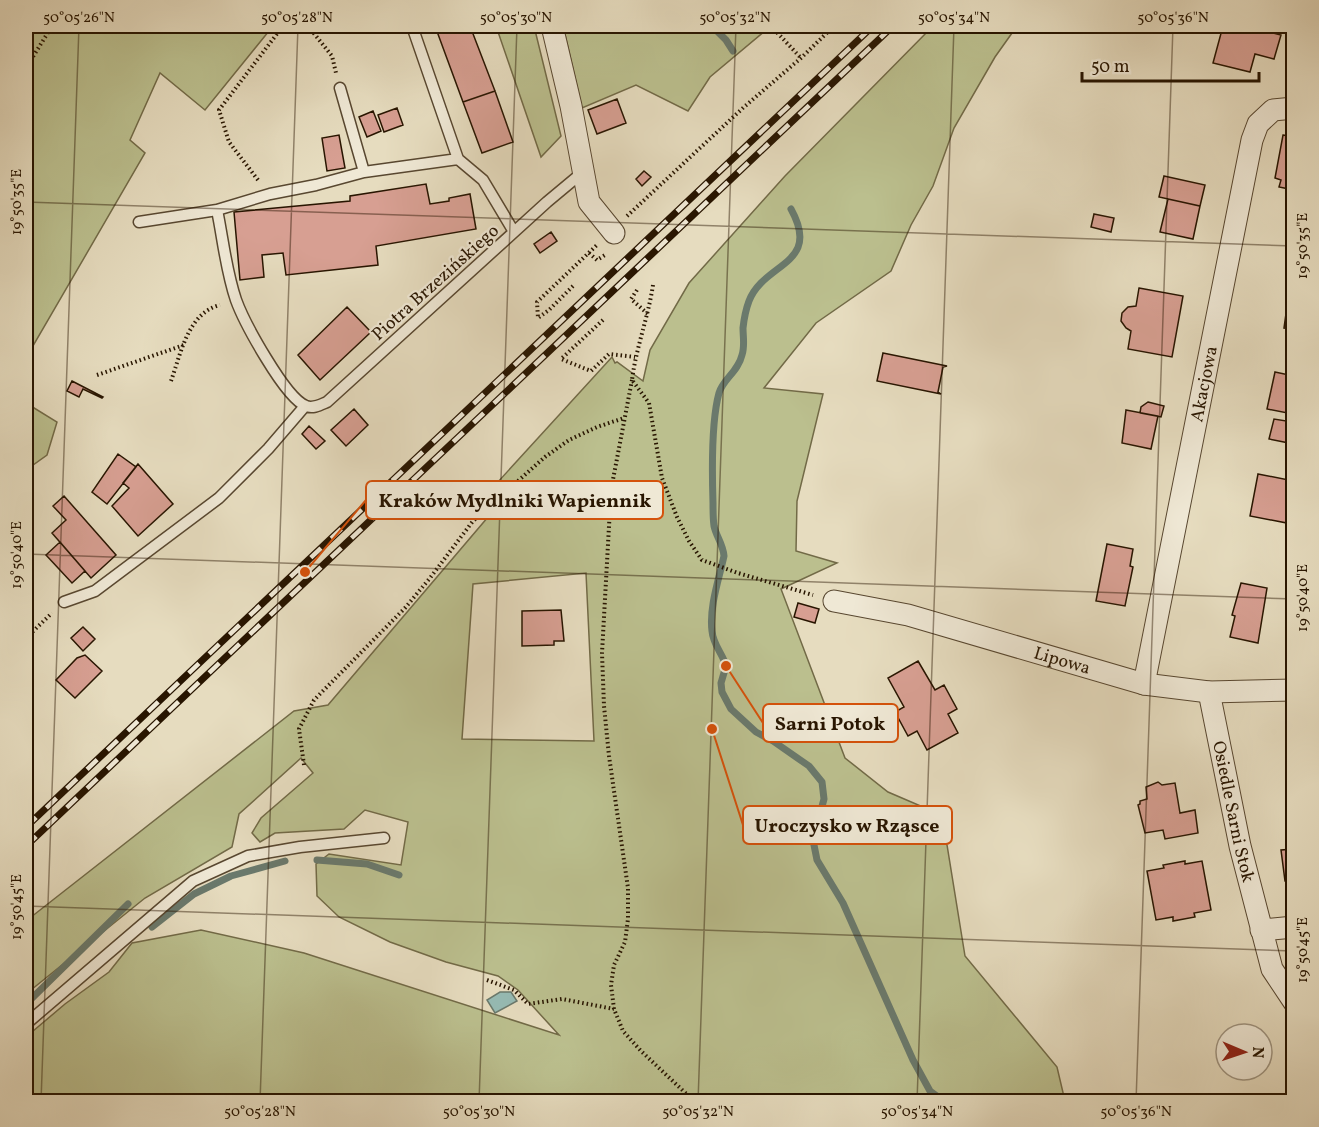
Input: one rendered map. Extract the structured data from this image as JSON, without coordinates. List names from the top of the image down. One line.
{"streets":{"street":["Akacjowa","Lipowa","Osiedle Sarni Stok"],"lane":["Piotra Brzezińskiego"]},"crossings":[["Akacjowa","Lipowa"],["Lipowa","Osiedle Sarni Stok"]],"places":["Kraków Mydlniki Wapiennik","Sarni Potok","Uroczysko w Rząsce"],"scale_bar":"50 m","north":"right","coordinates":["50°05'26\"N","50°05'28\"N","50°05'30\"N","50°05'32\"N","50°05'34\"N","50°05'36\"N","19°50'35\"E","19°50'40\"E","19°50'45\"E"]}
